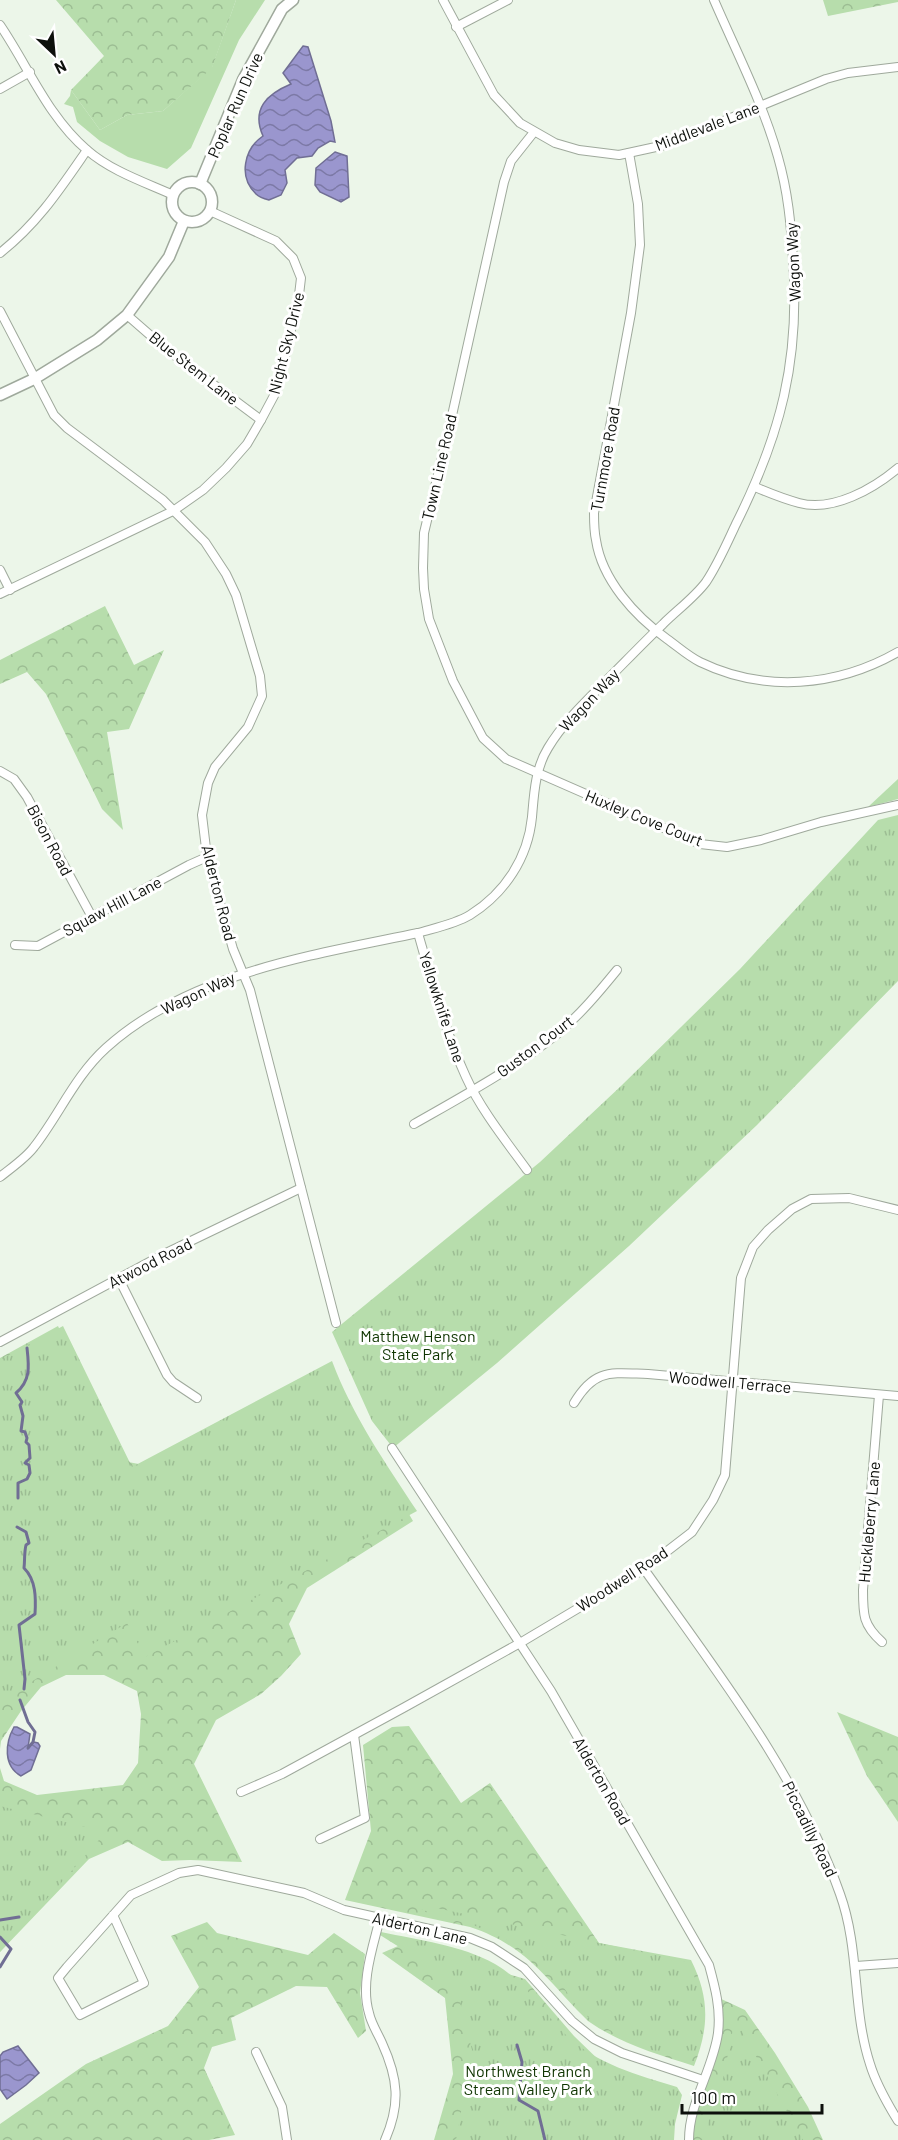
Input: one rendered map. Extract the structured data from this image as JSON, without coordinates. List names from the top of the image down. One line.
{"streets":{"street":["Poplar Run Drive","Middlevale Lane","Wagon Way","Night Sky Drive","Blue Stem Lane","Turnmore Road","Town Line Road","Huxley Cove Court","Bison Road","Alderton Road","Squaw Hill Lane","Yellowknife Lane","Guston Court","Atwood Road","Woodwell Terrace","Huckleberry Lane","Woodwell Road","Piccadilly Road","Alderton Lane"]},"crossings":[["Poplar Run Drive","Night Sky Drive"],["Middlevale Lane","Wagon Way"],["Middlevale Lane","Turnmore Road"],["Middlevale Lane","Town Line Road"],["Wagon Way","Turnmore Road"],["Wagon Way","Town Line Road"],["Wagon Way","Huxley Cove Court"],["Wagon Way","Alderton Road"],["Wagon Way","Yellowknife Lane"],["Night Sky Drive","Blue Stem Lane"],["Night Sky Drive","Alderton Road"],["Town Line Road","Huxley Cove Court"],["Bison Road","Squaw Hill Lane"],["Alderton Road","Squaw Hill Lane"],["Alderton Road","Atwood Road"],["Alderton Road","Woodwell Road"],["Alderton Road","Alderton Lane"],["Yellowknife Lane","Guston Court"],["Woodwell Terrace","Huckleberry Lane"],["Woodwell Terrace","Woodwell Road"],["Woodwell Road","Piccadilly Road"]],"parks":["Matthew Henson State Park","Northwest Branch Stream Valley Park"],"scale_bar":"100 m","north":"bottom right"}
